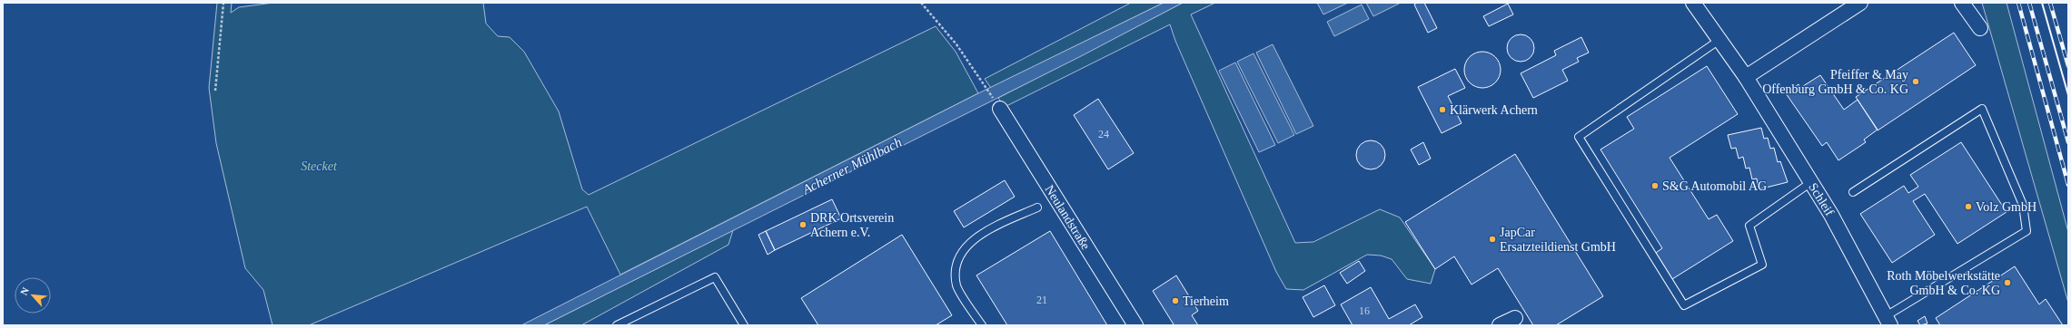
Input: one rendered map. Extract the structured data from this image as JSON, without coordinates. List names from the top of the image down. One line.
{"streets":{"street":["Schleif","Neulandstraße"]},"water":["Acherner Mühlbach"],"parks":["Stecket"],"places":["Pfeiffer & May Offenburg GmbH & Co. KG","Klärwerk Achern","S&G Automobil AG","Volz GmbH","DRK Ortsverein Achern e.V.","JapCar Ersatzteildienst GmbH","Roth Möbelwerkstätte GmbH & Co. KG","Tierheim"],"house_numbers":["24","21","16"],"north":"top left"}
